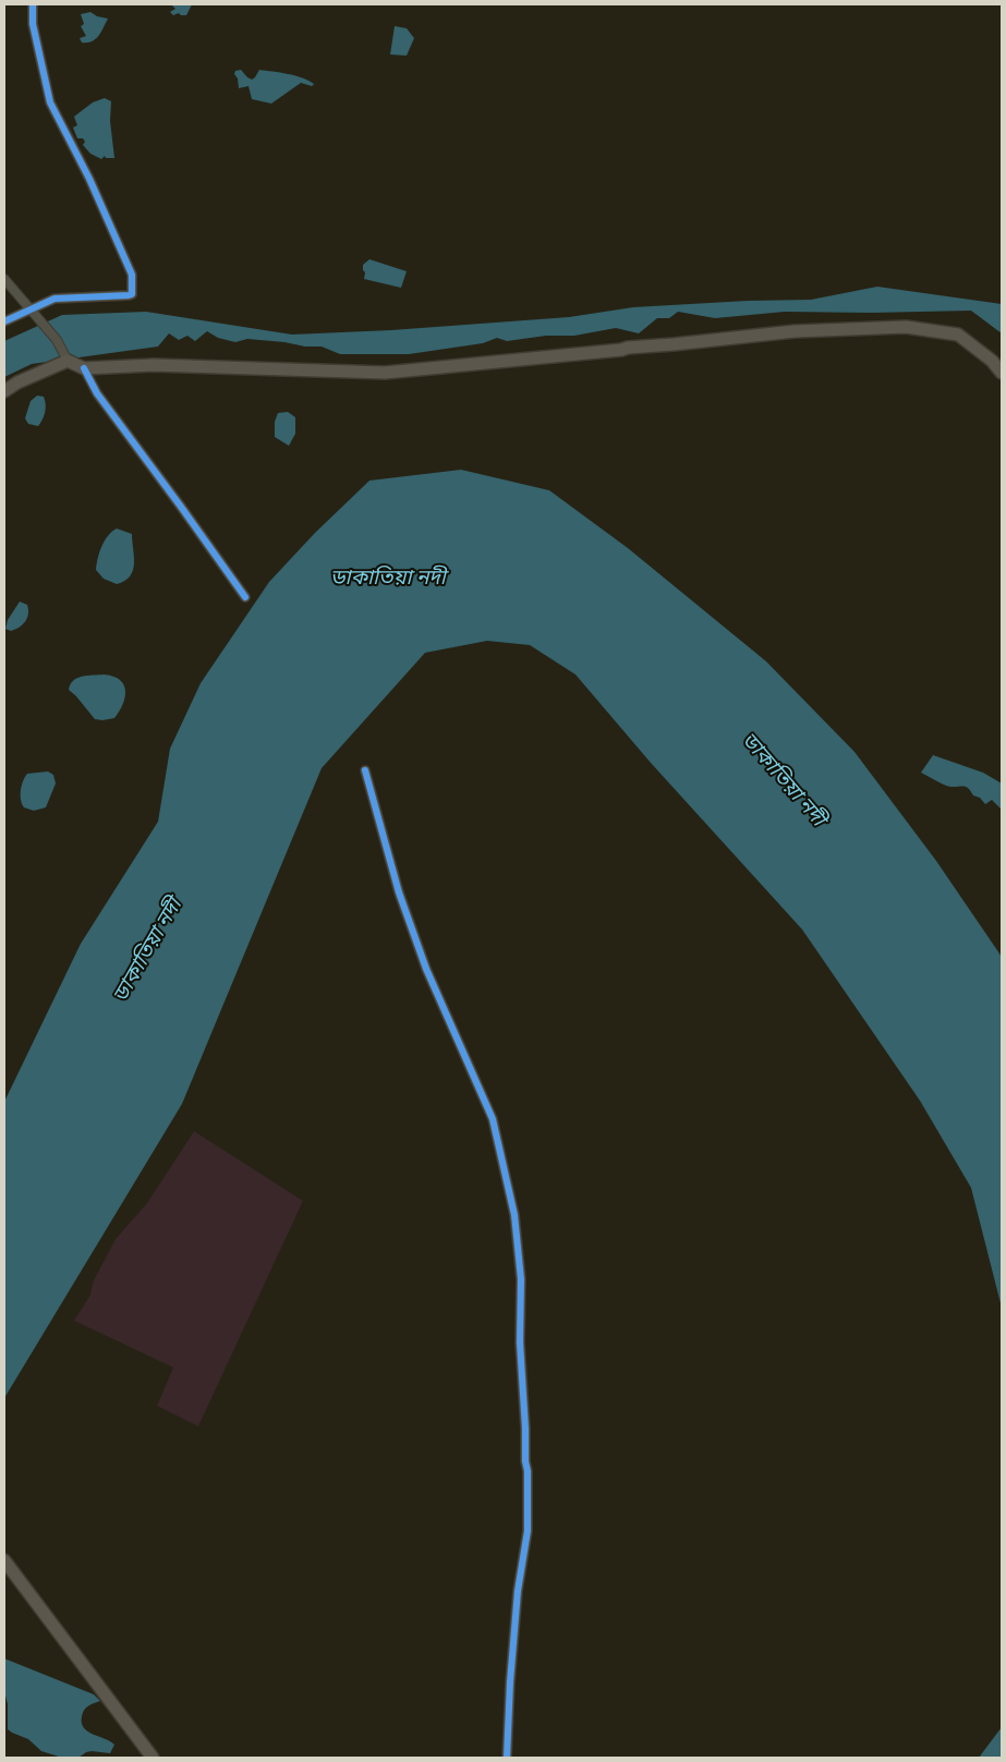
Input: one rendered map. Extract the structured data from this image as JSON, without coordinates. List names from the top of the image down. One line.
{"water":["ডাকাতিয়া নদী"]}
